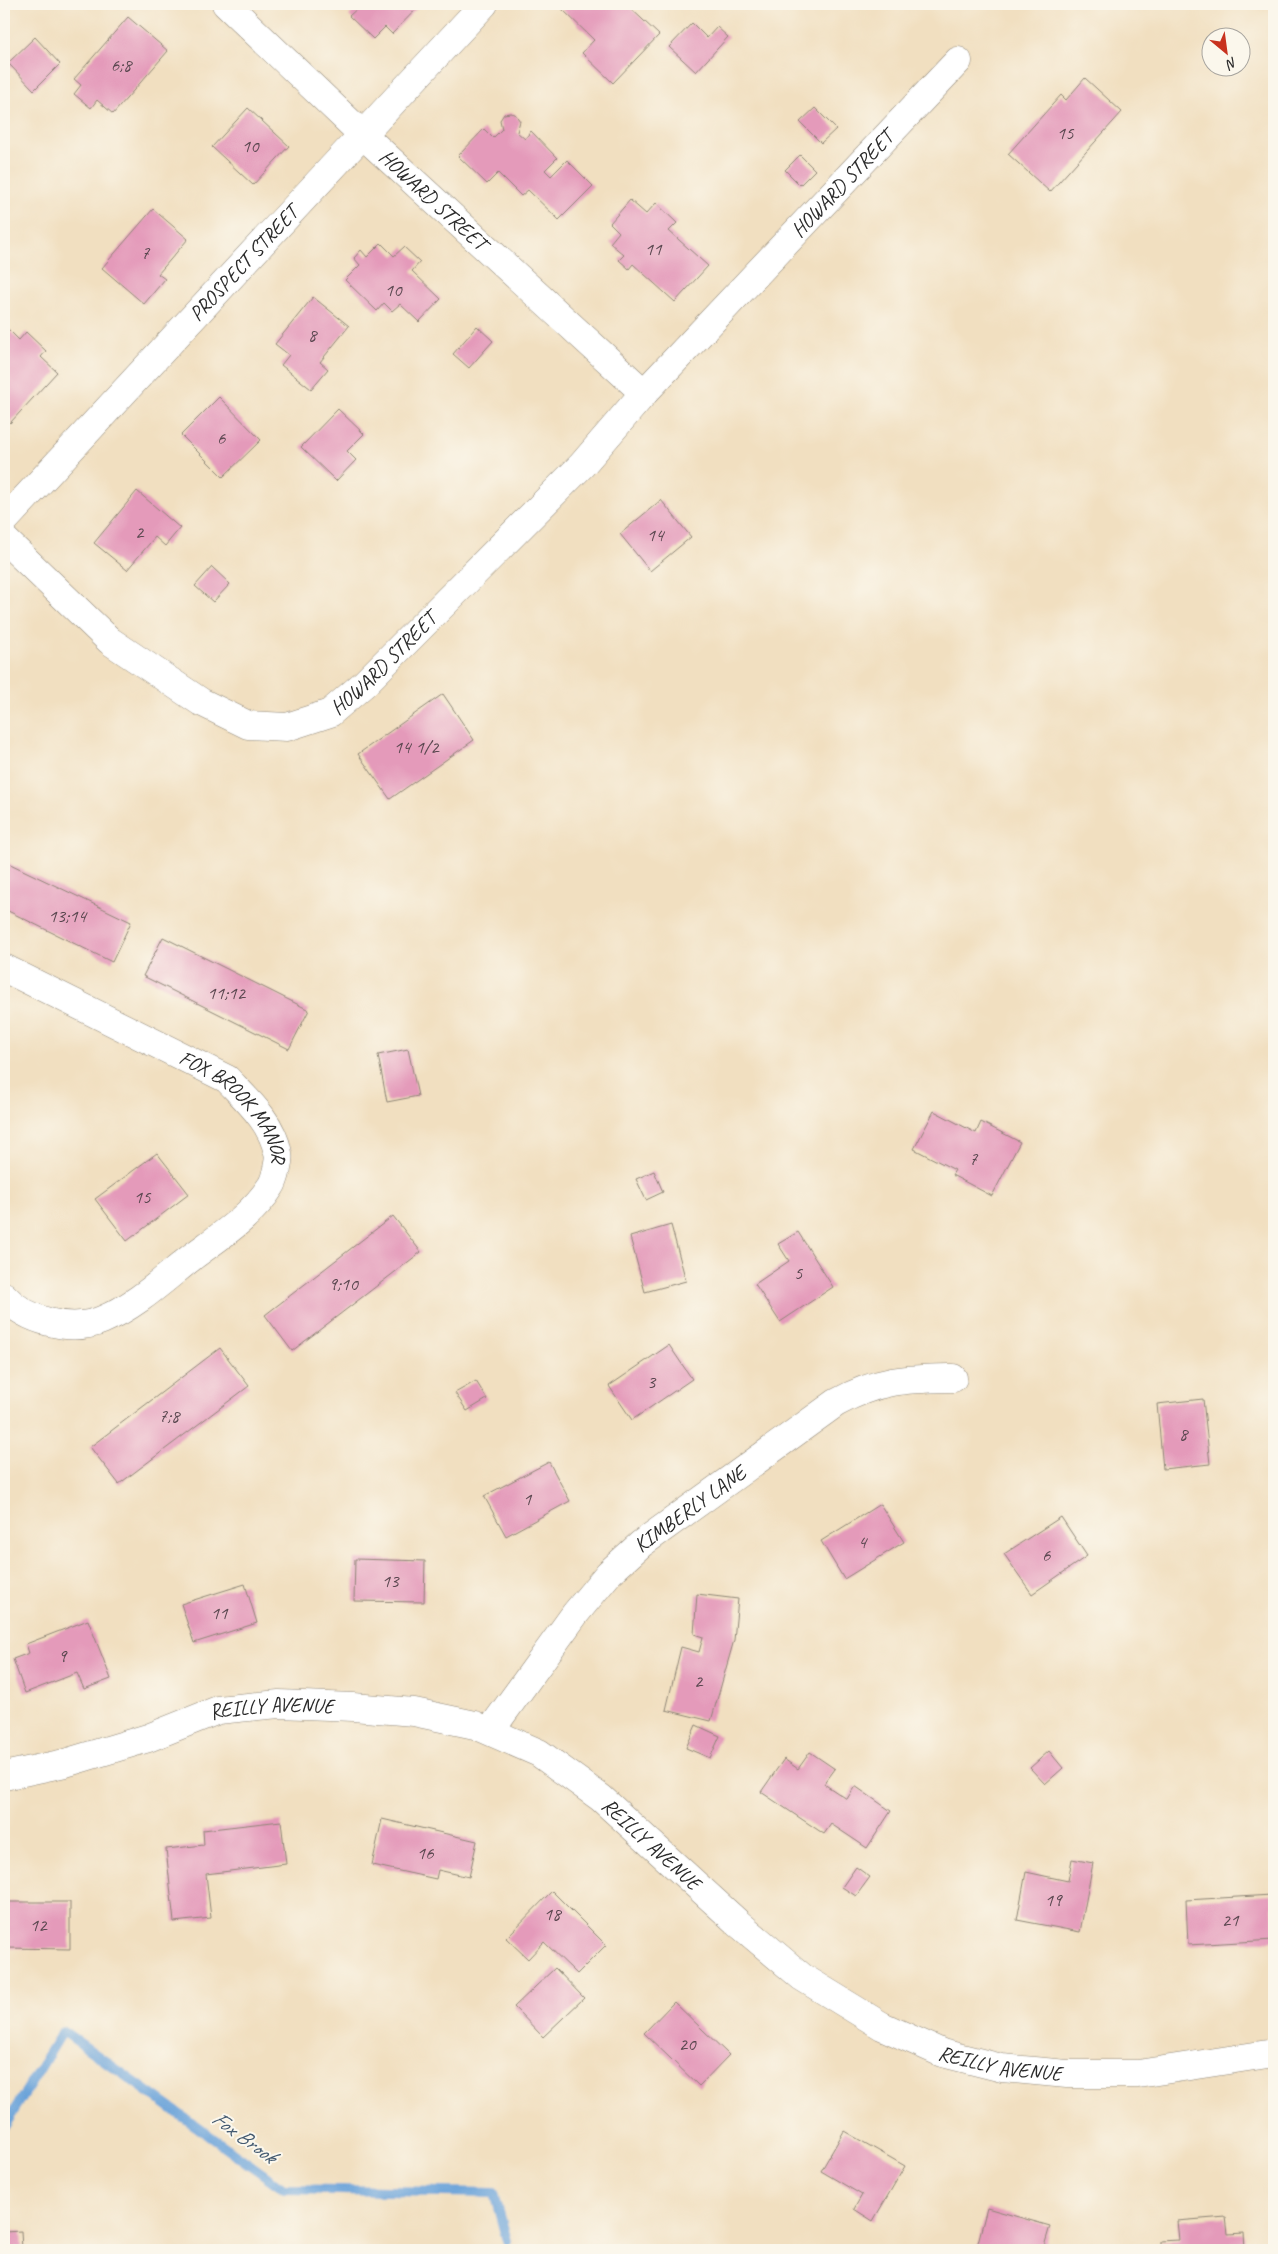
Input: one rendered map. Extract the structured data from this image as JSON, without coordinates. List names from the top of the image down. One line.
{"streets":{"street":["HOWARD STREET","PROSPECT STREET","FOX BROOK MANOR","KIMBERLY LANE","REILLY AVENUE"]},"crossings":[["HOWARD STREET","PROSPECT STREET"],["KIMBERLY LANE","REILLY AVENUE"]],"water":["Fox Brook"],"house_numbers":["6;8","15","10","11","7","10","8","6","2","14","14 1/2","13;14","11;12","7","15","5","9;10","3","7;8","8","1","4","6","13","11","9","2","16","19","18","21","12","20"],"north":"bottom right"}
